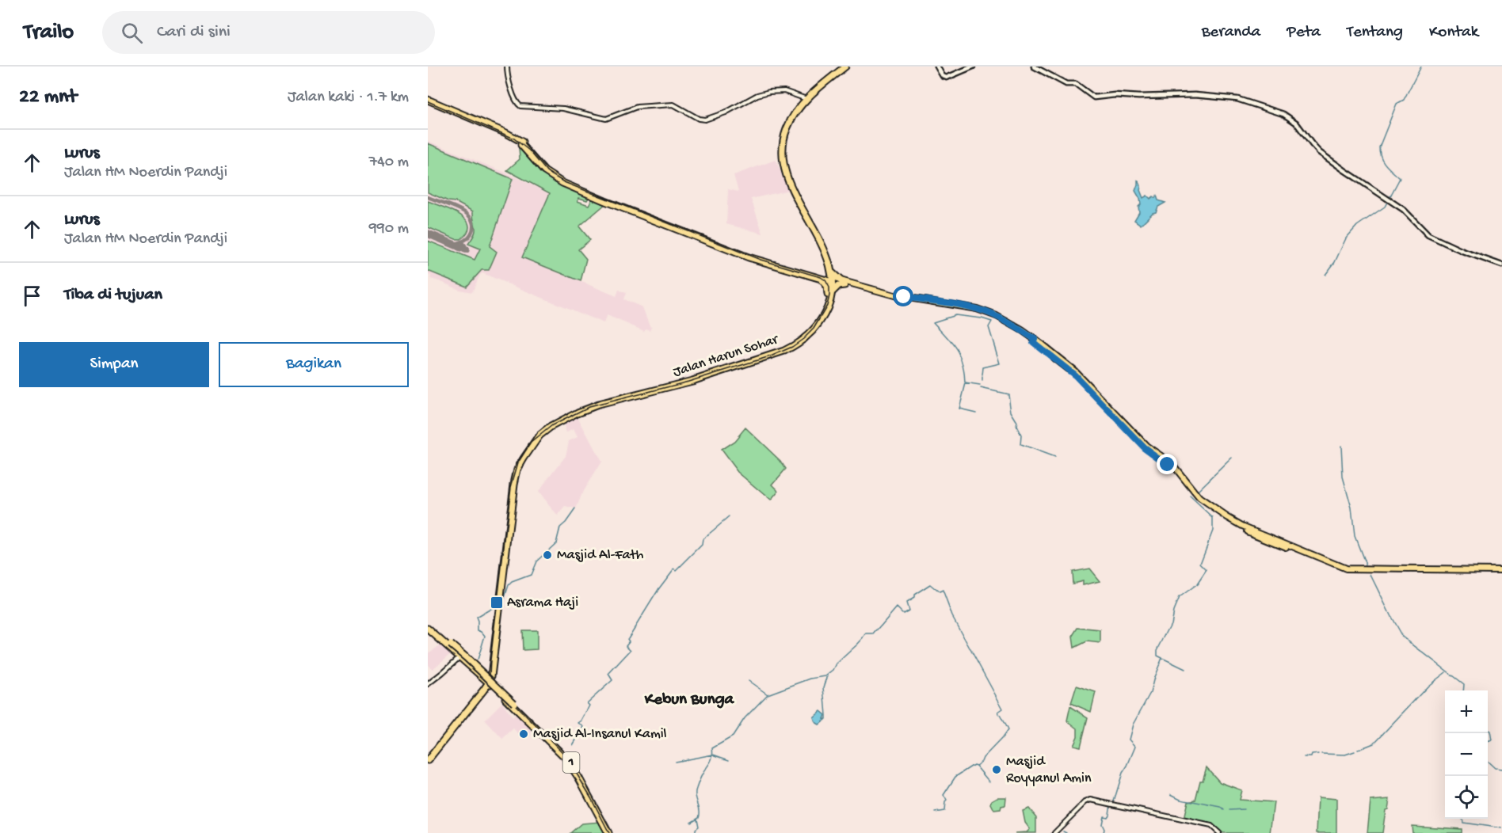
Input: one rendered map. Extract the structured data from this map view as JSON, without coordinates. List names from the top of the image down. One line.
{"streets":{"highway":["Jalan Harun Sohar","1"]},"crossings":[["Jalan Harun Sohar","1"]],"districts":["Kebun Bunga"],"places":{"other":["Masjid Al-Fath","Masjid Al-Insanul Kamil","Masjid Royyanul Amin"],"transit":["Asrama Haji"]},"page":{"header":"Trailo","search":"Cari di sini","nav":["Beranda","Peta","Tentang","Kontak"],"heading":["22 mnt","Jalan kaki · 1.7 km"],"list":[["Lurus","Jalan HM Noerdin Pandji","740 m"],["Lurus","Jalan HM Noerdin Pandji","990 m"],"Tiba di tujuan"],"buttons":["Simpan","Bagikan"],"map_buttons":["+","−"]}}
